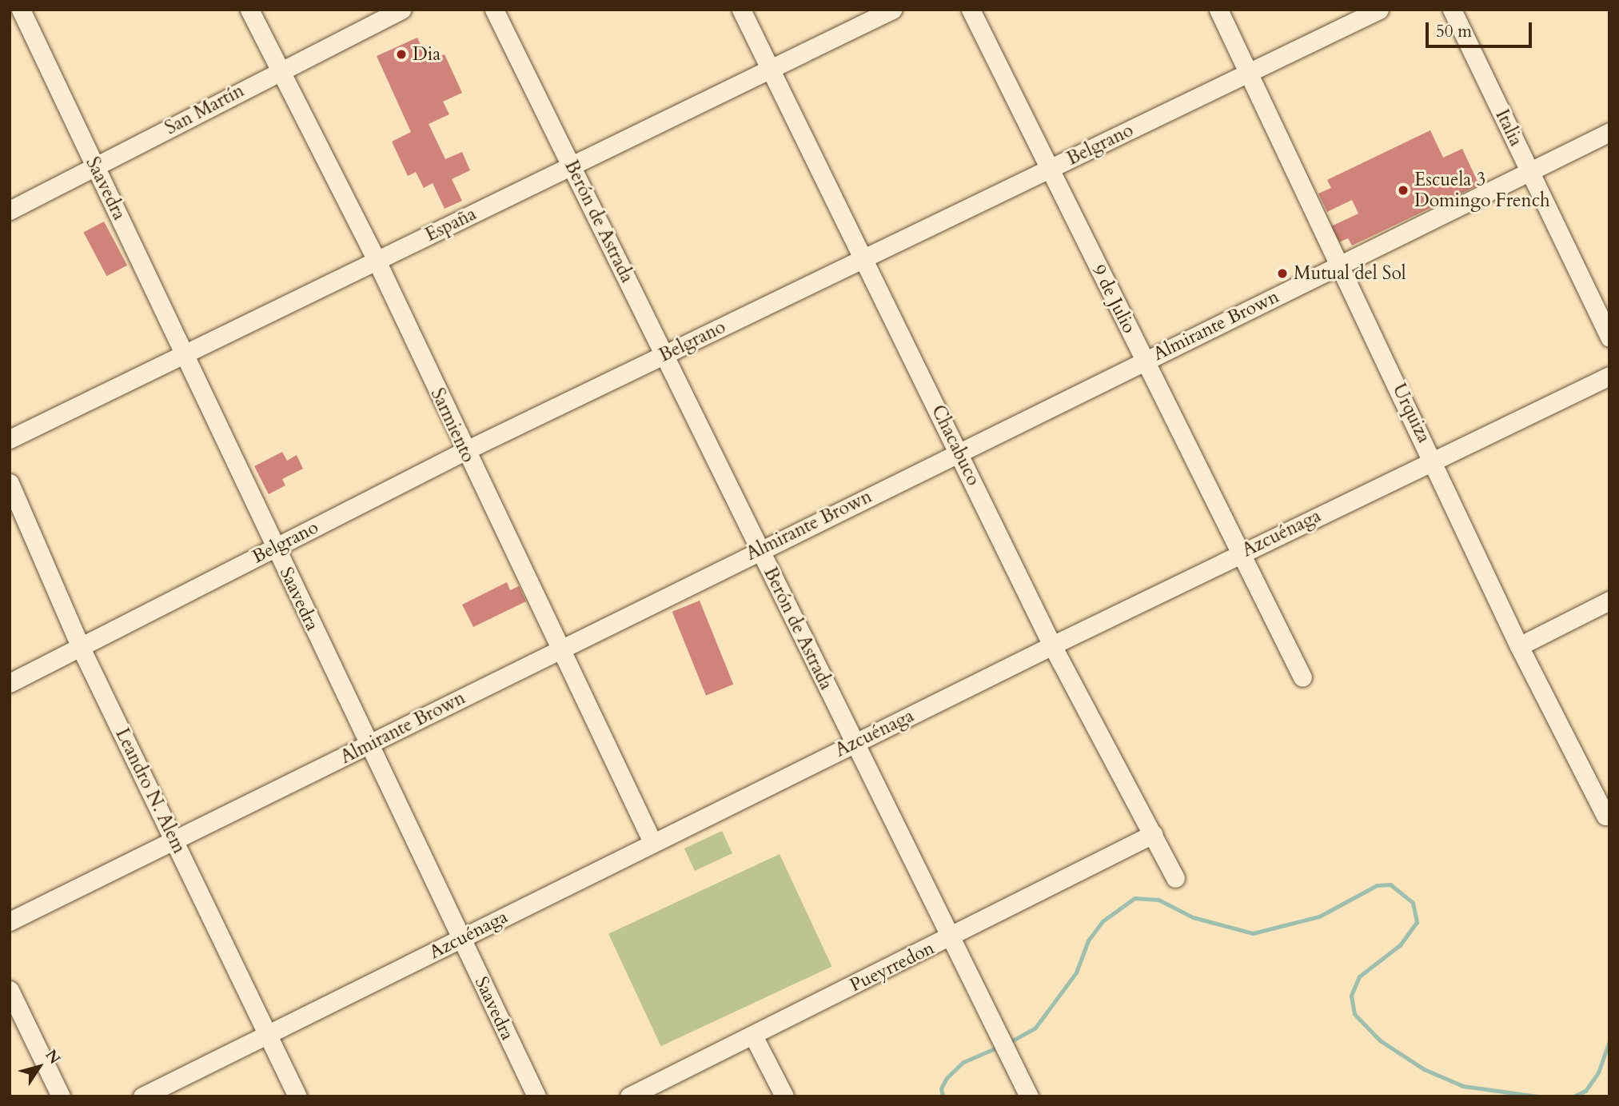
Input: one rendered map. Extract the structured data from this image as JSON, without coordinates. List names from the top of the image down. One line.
{"streets":{"street":["San Martín","Italia","Belgrano","Saavedra","Berón de Astrada","España","9 de Julio","Almirante Brown","Urquiza","Sarmiento","Chacabuco","Azcuénaga","Leandro N. Alem","Pueyrredon"]},"crossings":[["San Martín","Saavedra"],["San Martín","Sarmiento"],["Italia","Almirante Brown"],["Belgrano","Saavedra"],["Belgrano","Berón de Astrada"],["Belgrano","9 de Julio"],["Belgrano","Urquiza"],["Belgrano","Sarmiento"],["Belgrano","Chacabuco"],["Belgrano","Leandro N. Alem"],["Saavedra","España"],["Saavedra","Almirante Brown"],["Saavedra","Azcuénaga"],["Berón de Astrada","España"],["Berón de Astrada","Almirante Brown"],["Berón de Astrada","Azcuénaga"],["Berón de Astrada","Pueyrredon"],["España","Sarmiento"],["España","Chacabuco"],["9 de Julio","Almirante Brown"],["9 de Julio","Azcuénaga"],["Almirante Brown","Urquiza"],["Almirante Brown","Sarmiento"],["Almirante Brown","Chacabuco"],["Almirante Brown","Leandro N. Alem"],["Urquiza","Azcuénaga"],["Sarmiento","Azcuénaga"],["Chacabuco","Azcuénaga"],["Chacabuco","Pueyrredon"],["Azcuénaga","Leandro N. Alem"]],"places":["Dia","Escuela 3 Domingo French","Mutual del Sol"],"scale_bar":"50 m","north":"top right"}
